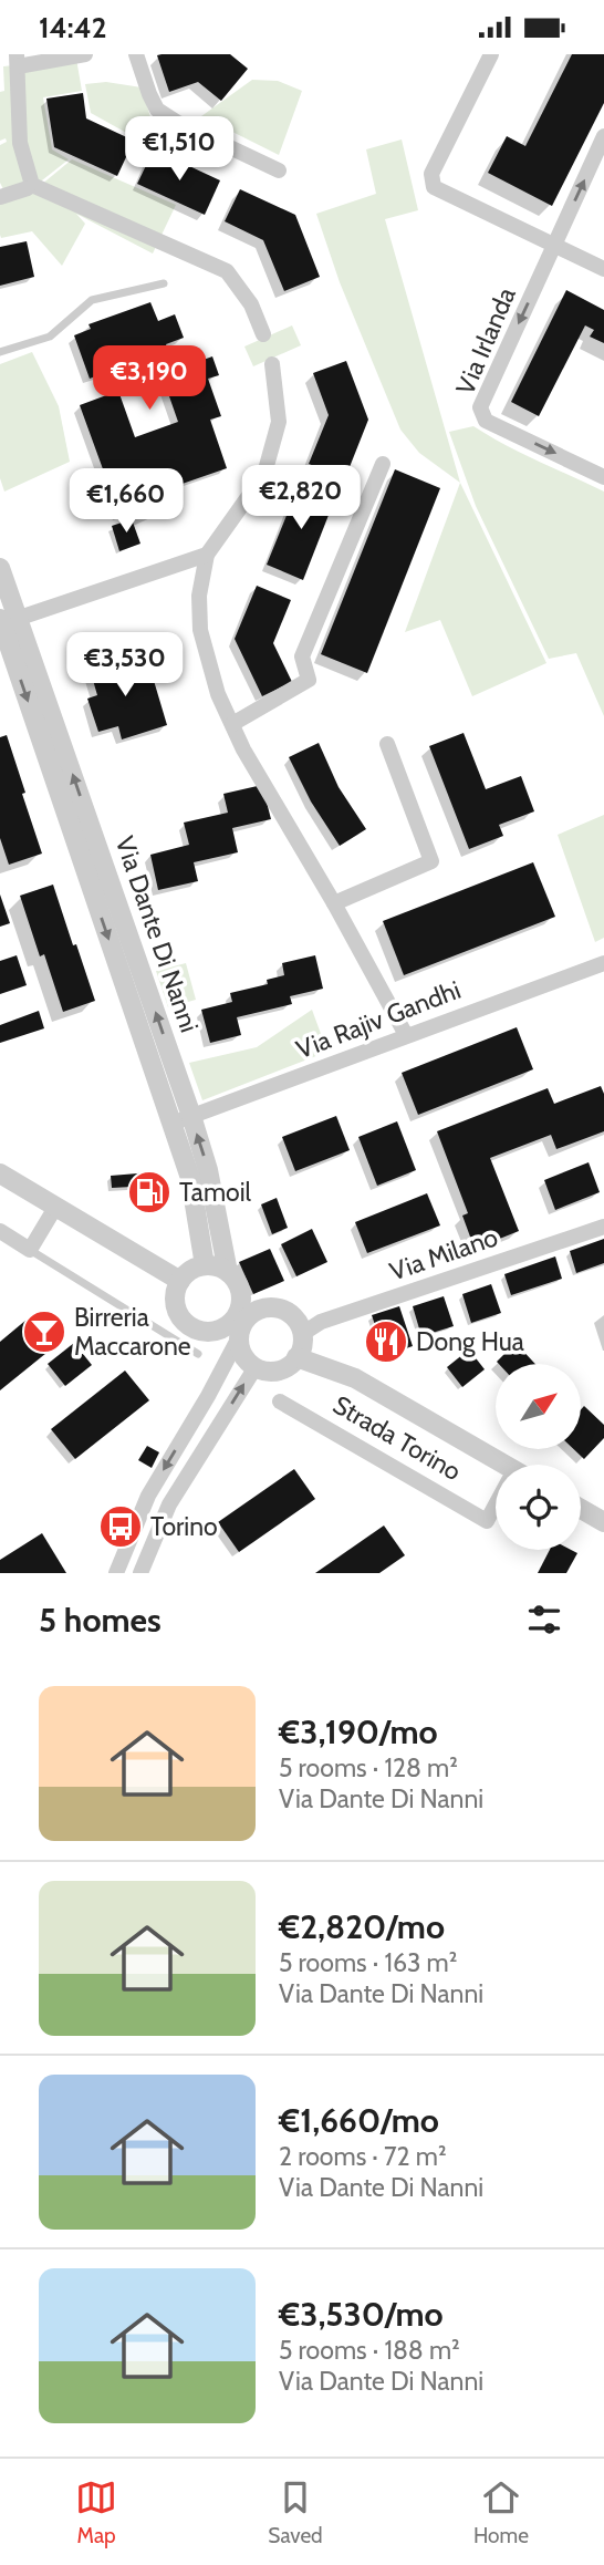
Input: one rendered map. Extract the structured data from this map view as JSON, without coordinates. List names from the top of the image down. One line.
{"streets":{"street":["Via Irlanda","Via Dante Di Nanni","Via Rajiv Gandhi","Via Milano","Strada Torino"]},"crossings":[["Via Dante Di Nanni","Via Rajiv Gandhi"],["Via Milano","Strada Torino"]],"places":{"fuel station":["Tamoil"],"bar":["Birreria Maccarone"],"restaurant":["Dong Hua"],"bus stop":["Torino"]},"north":"top right","page":{"status":"14:42","price":["€1,510","€3,190","€2,820","€1,660","€3,530"],"heading":"5 homes","list":[{"name":"€3,190/mo","note":"5 rooms · 128 m² · Via Dante Di Nanni"},{"name":"€2,820/mo","note":"5 rooms · 163 m² · Via Dante Di Nanni"},{"name":"€1,660/mo","note":"2 rooms · 72 m² · Via Dante Di Nanni"},{"name":"€3,530/mo","note":"5 rooms · 188 m² · Via Dante Di Nanni"}],"tabs":["Map","Saved","Home"]}}
